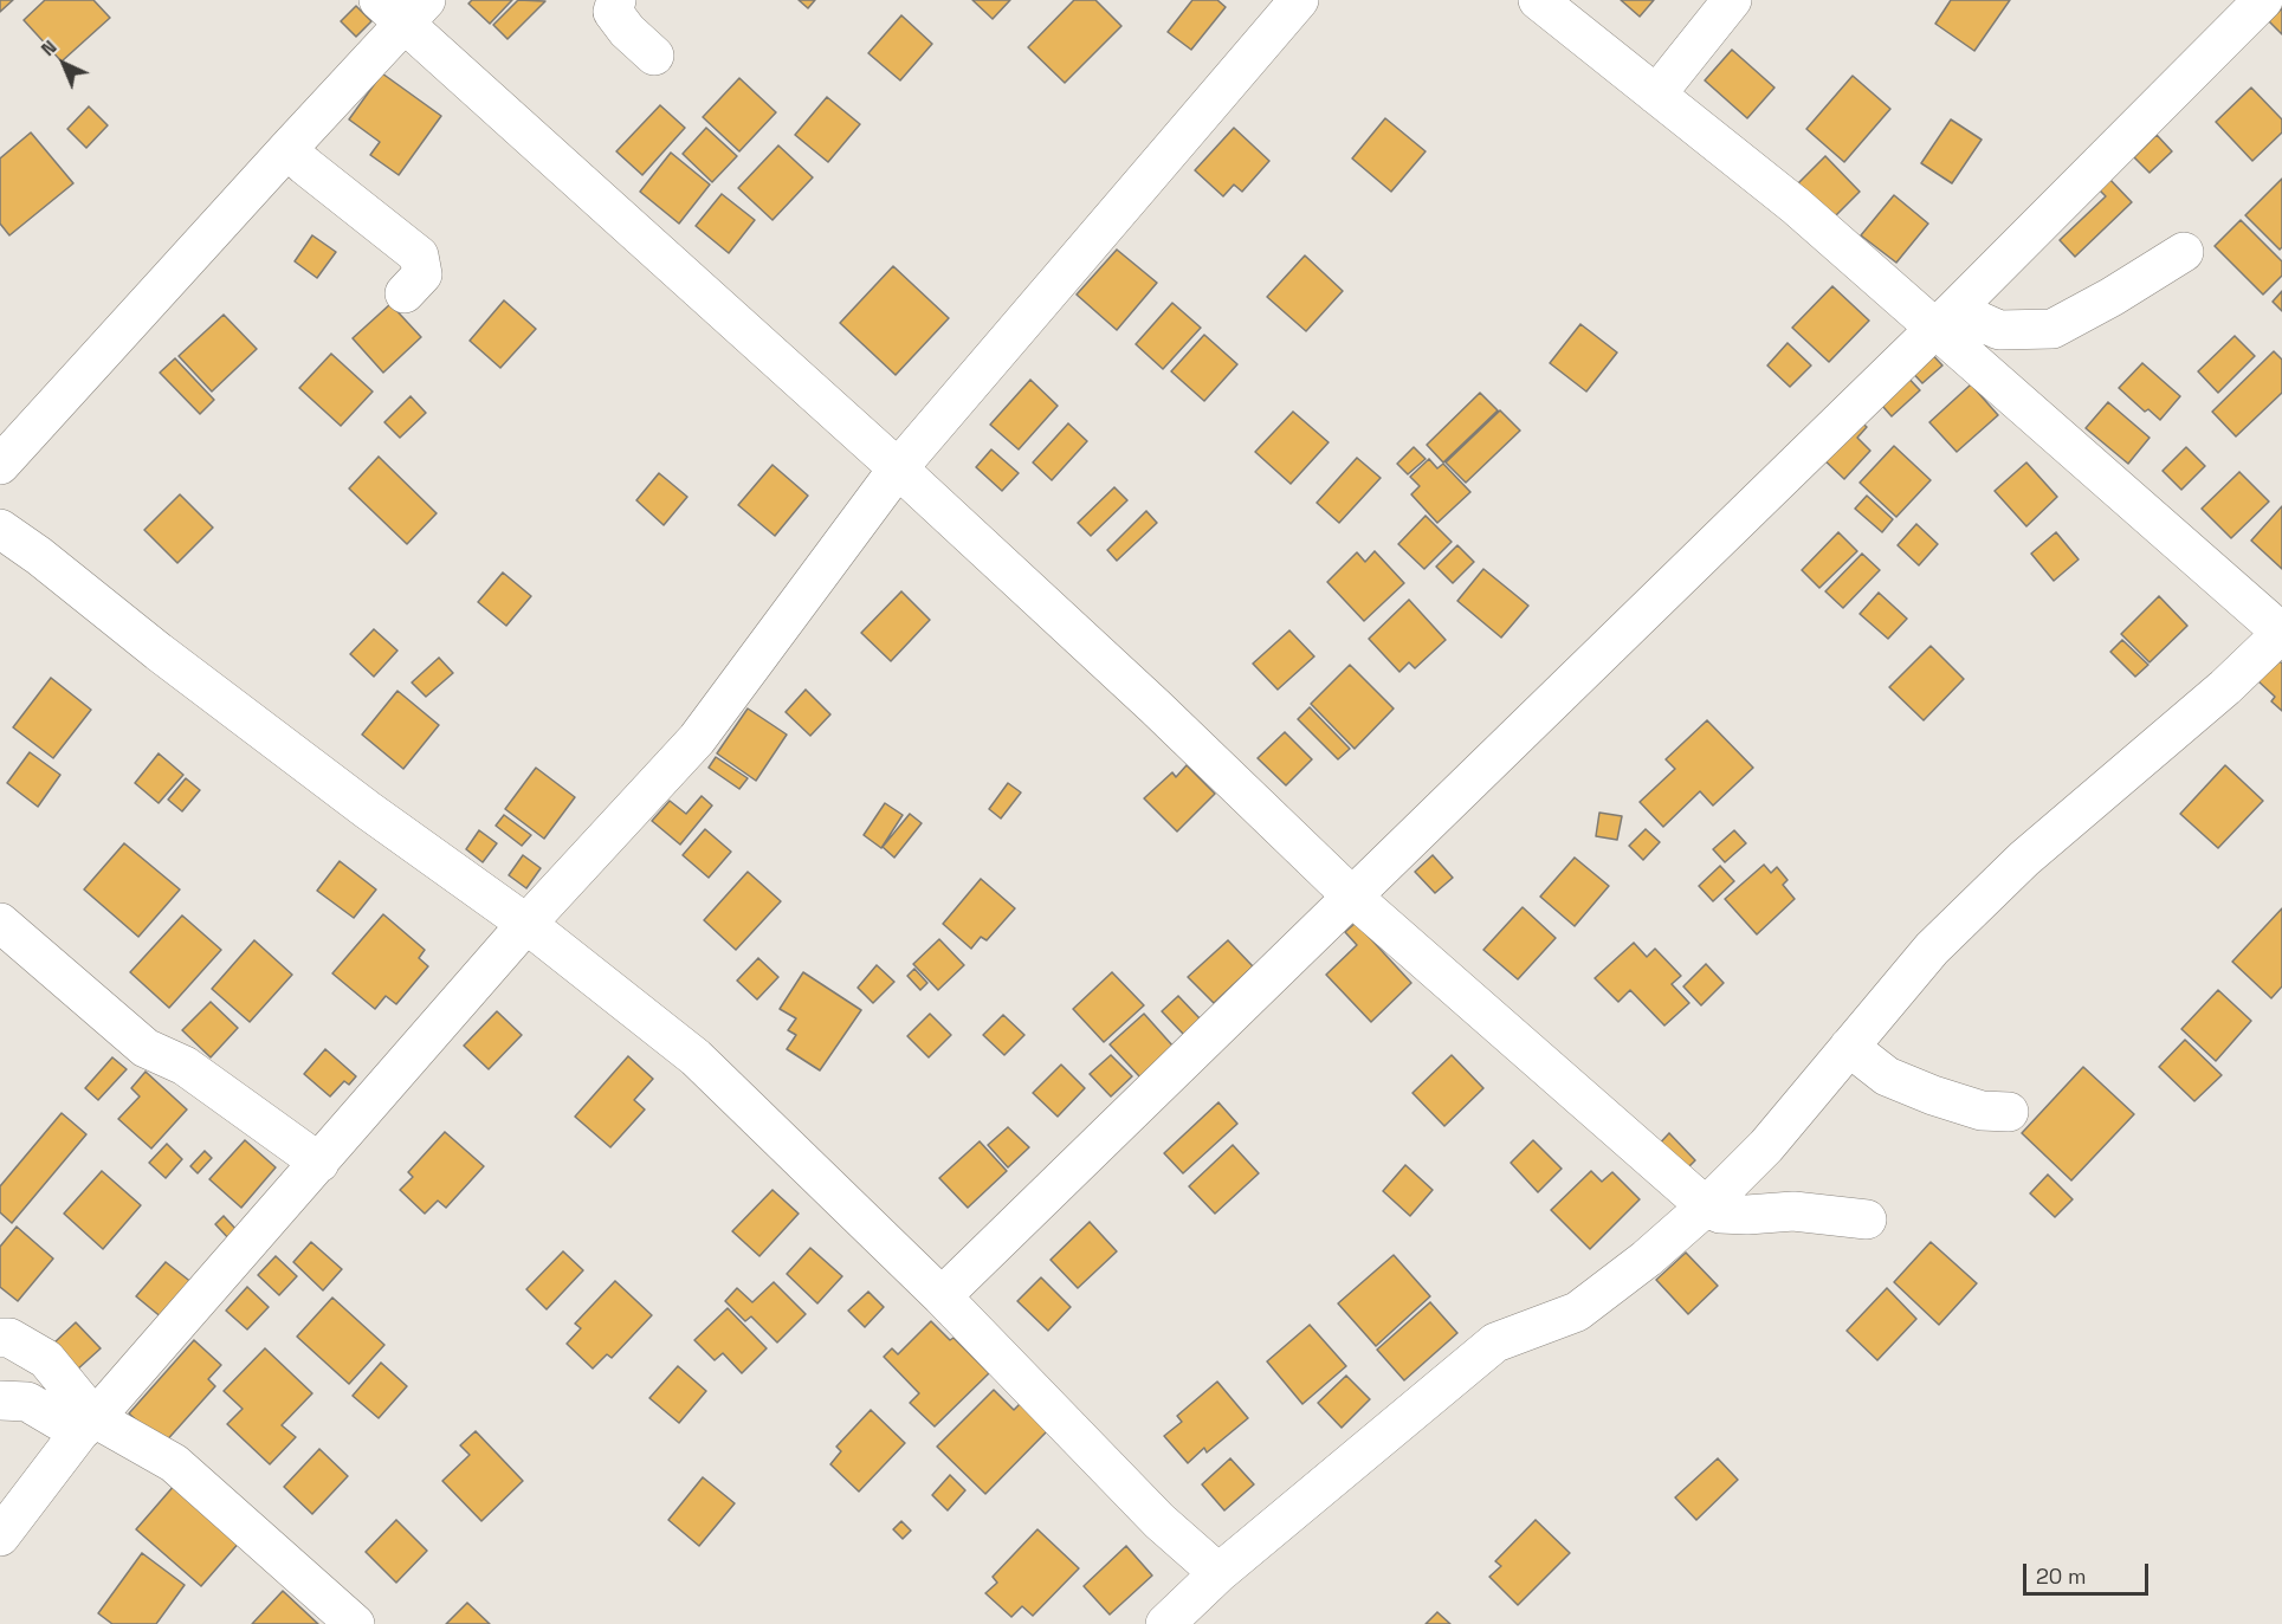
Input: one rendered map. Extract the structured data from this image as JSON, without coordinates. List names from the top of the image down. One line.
{"scale_bar":"20 m","north":"top left"}
